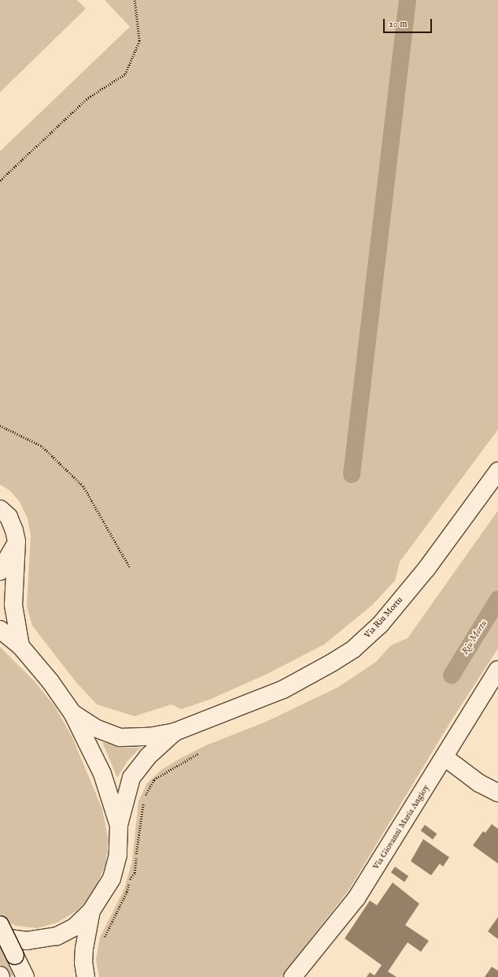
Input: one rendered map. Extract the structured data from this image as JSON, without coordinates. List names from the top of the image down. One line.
{"streets":{"main road":["Via Riu Mortu","Via Giovanni Maria Angioy"]},"water":["Riu Mortu"],"scale_bar":"20 m"}
